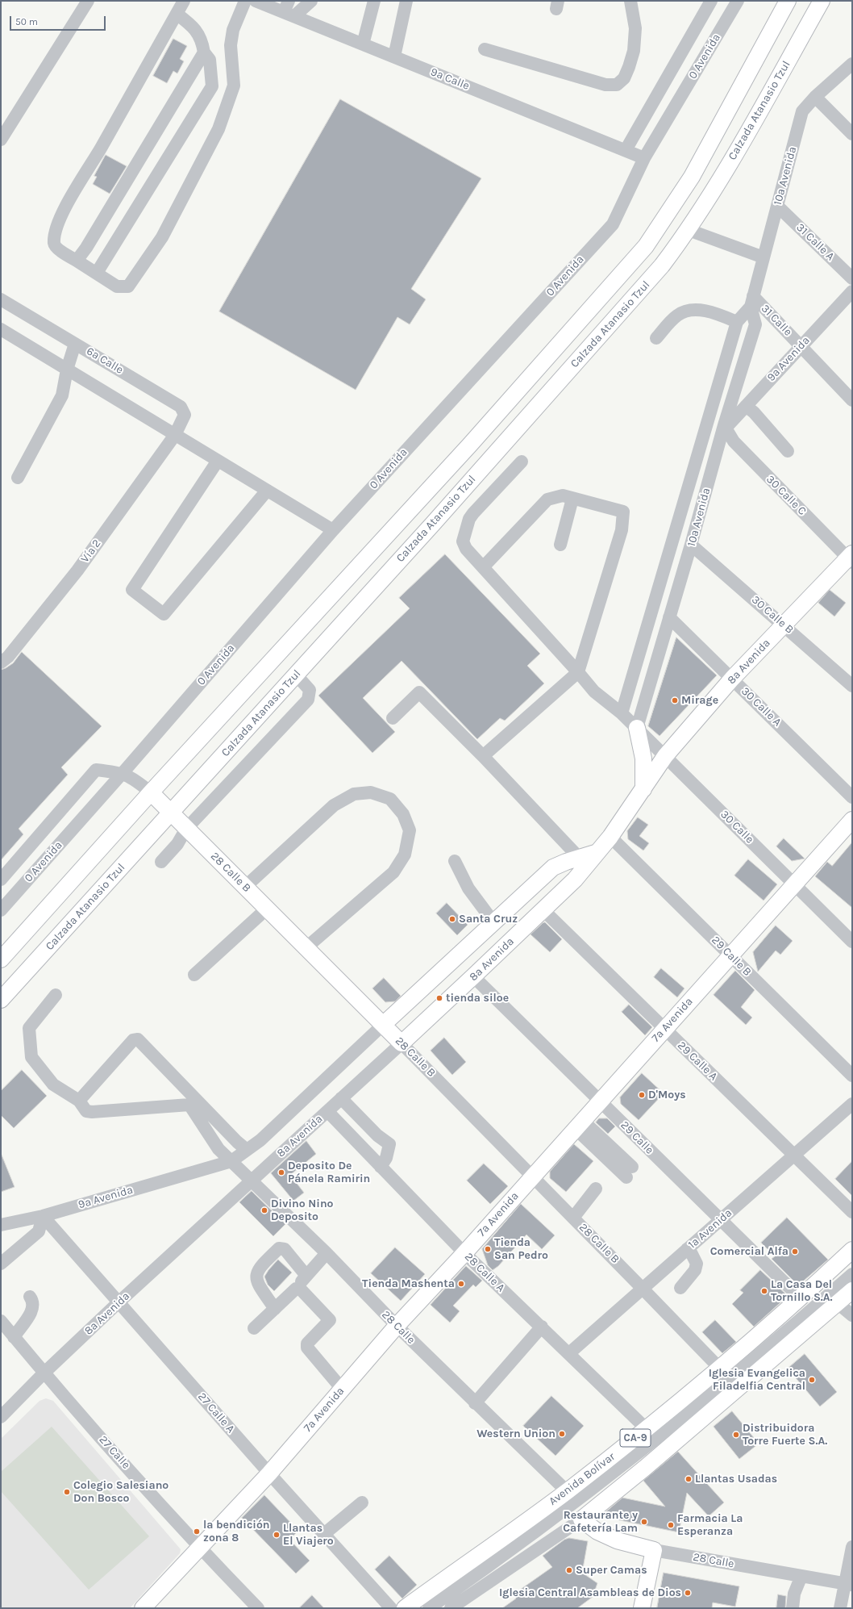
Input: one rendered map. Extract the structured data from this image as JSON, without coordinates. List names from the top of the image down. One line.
{"streets":{"main road":["Calzada Atanasio Tzul","8a Avenida","28 Calle B","7a Avenida","28 Calle","CA-9","Avenida Bolívar"],"street":["0 Avenida","9a Calle","10a Avenida","31 Calle A","31 Calle","9a Avenida","6a Calle","30 Calle C","Vía 2","30 Calle B","30 Calle A","30 Calle","29 Calle B","29 Calle A","29 Calle","1a Avenida","28 Calle A","27 Calle A","27 Calle"]},"crossings":[["0 Avenida","9a Calle"],["0 Avenida","28 Calle B"],["Calzada Atanasio Tzul","28 Calle B"],["10a Avenida","31 Calle A"],["10a Avenida","31 Calle"],["10a Avenida","9a Avenida"],["10a Avenida","30 Calle C"],["10a Avenida","30 Calle B"],["10a Avenida","30 Calle A"],["10a Avenida","30 Calle"],["31 Calle","9a Avenida"],["9a Avenida","30 Calle C"],["9a Avenida","8a Avenida"],["9a Avenida","28 Calle"],["9a Avenida","27 Calle A"],["6a Calle","Vía 2"],["30 Calle C","8a Avenida"],["30 Calle B","8a Avenida"],["8a Avenida","30 Calle A"],["8a Avenida","30 Calle"],["8a Avenida","28 Calle B"],["8a Avenida","29 Calle B"],["8a Avenida","29 Calle A"],["8a Avenida","29 Calle"],["8a Avenida","28 Calle A"],["8a Avenida","28 Calle"],["8a Avenida","27 Calle A"],["8a Avenida","27 Calle"],["30 Calle","7a Avenida"],["28 Calle B","7a Avenida"],["28 Calle B","1a Avenida"],["28 Calle B","Avenida Bolívar"],["29 Calle B","7a Avenida"],["7a Avenida","29 Calle A"],["7a Avenida","29 Calle"],["7a Avenida","28 Calle A"],["7a Avenida","28 Calle"],["7a Avenida","27 Calle A"],["7a Avenida","27 Calle"],["29 Calle A","1a Avenida"],["29 Calle","1a Avenida"],["29 Calle","Avenida Bolívar"],["1a Avenida","28 Calle A"],["28 Calle A","Avenida Bolívar"],["28 Calle","CA-9"],["28 Calle","Avenida Bolívar"]],"places":["Mirage","Santa Cruz","tienda siloe","D'Moys","Deposito De Pánela Ramirin","Divino Nino Deposito","Tienda San Pedro","Comercial Alfa","Tienda Mashenta","La Casa Del Tornillo S.A.","Iglesia Evangelica Filadelfia Central","Western Union","Distribuidora Torre Fuerte S.A.","Llantas Usadas","Colegio Salesiano Don Bosco","Restaurante y Cafetería Lam","Farmacia La Esperanza","la bendición zona 8","Llantas El Viajero","Super Camas","Iglesia Central Asambleas de Dios"],"scale_bar":"50 m"}
